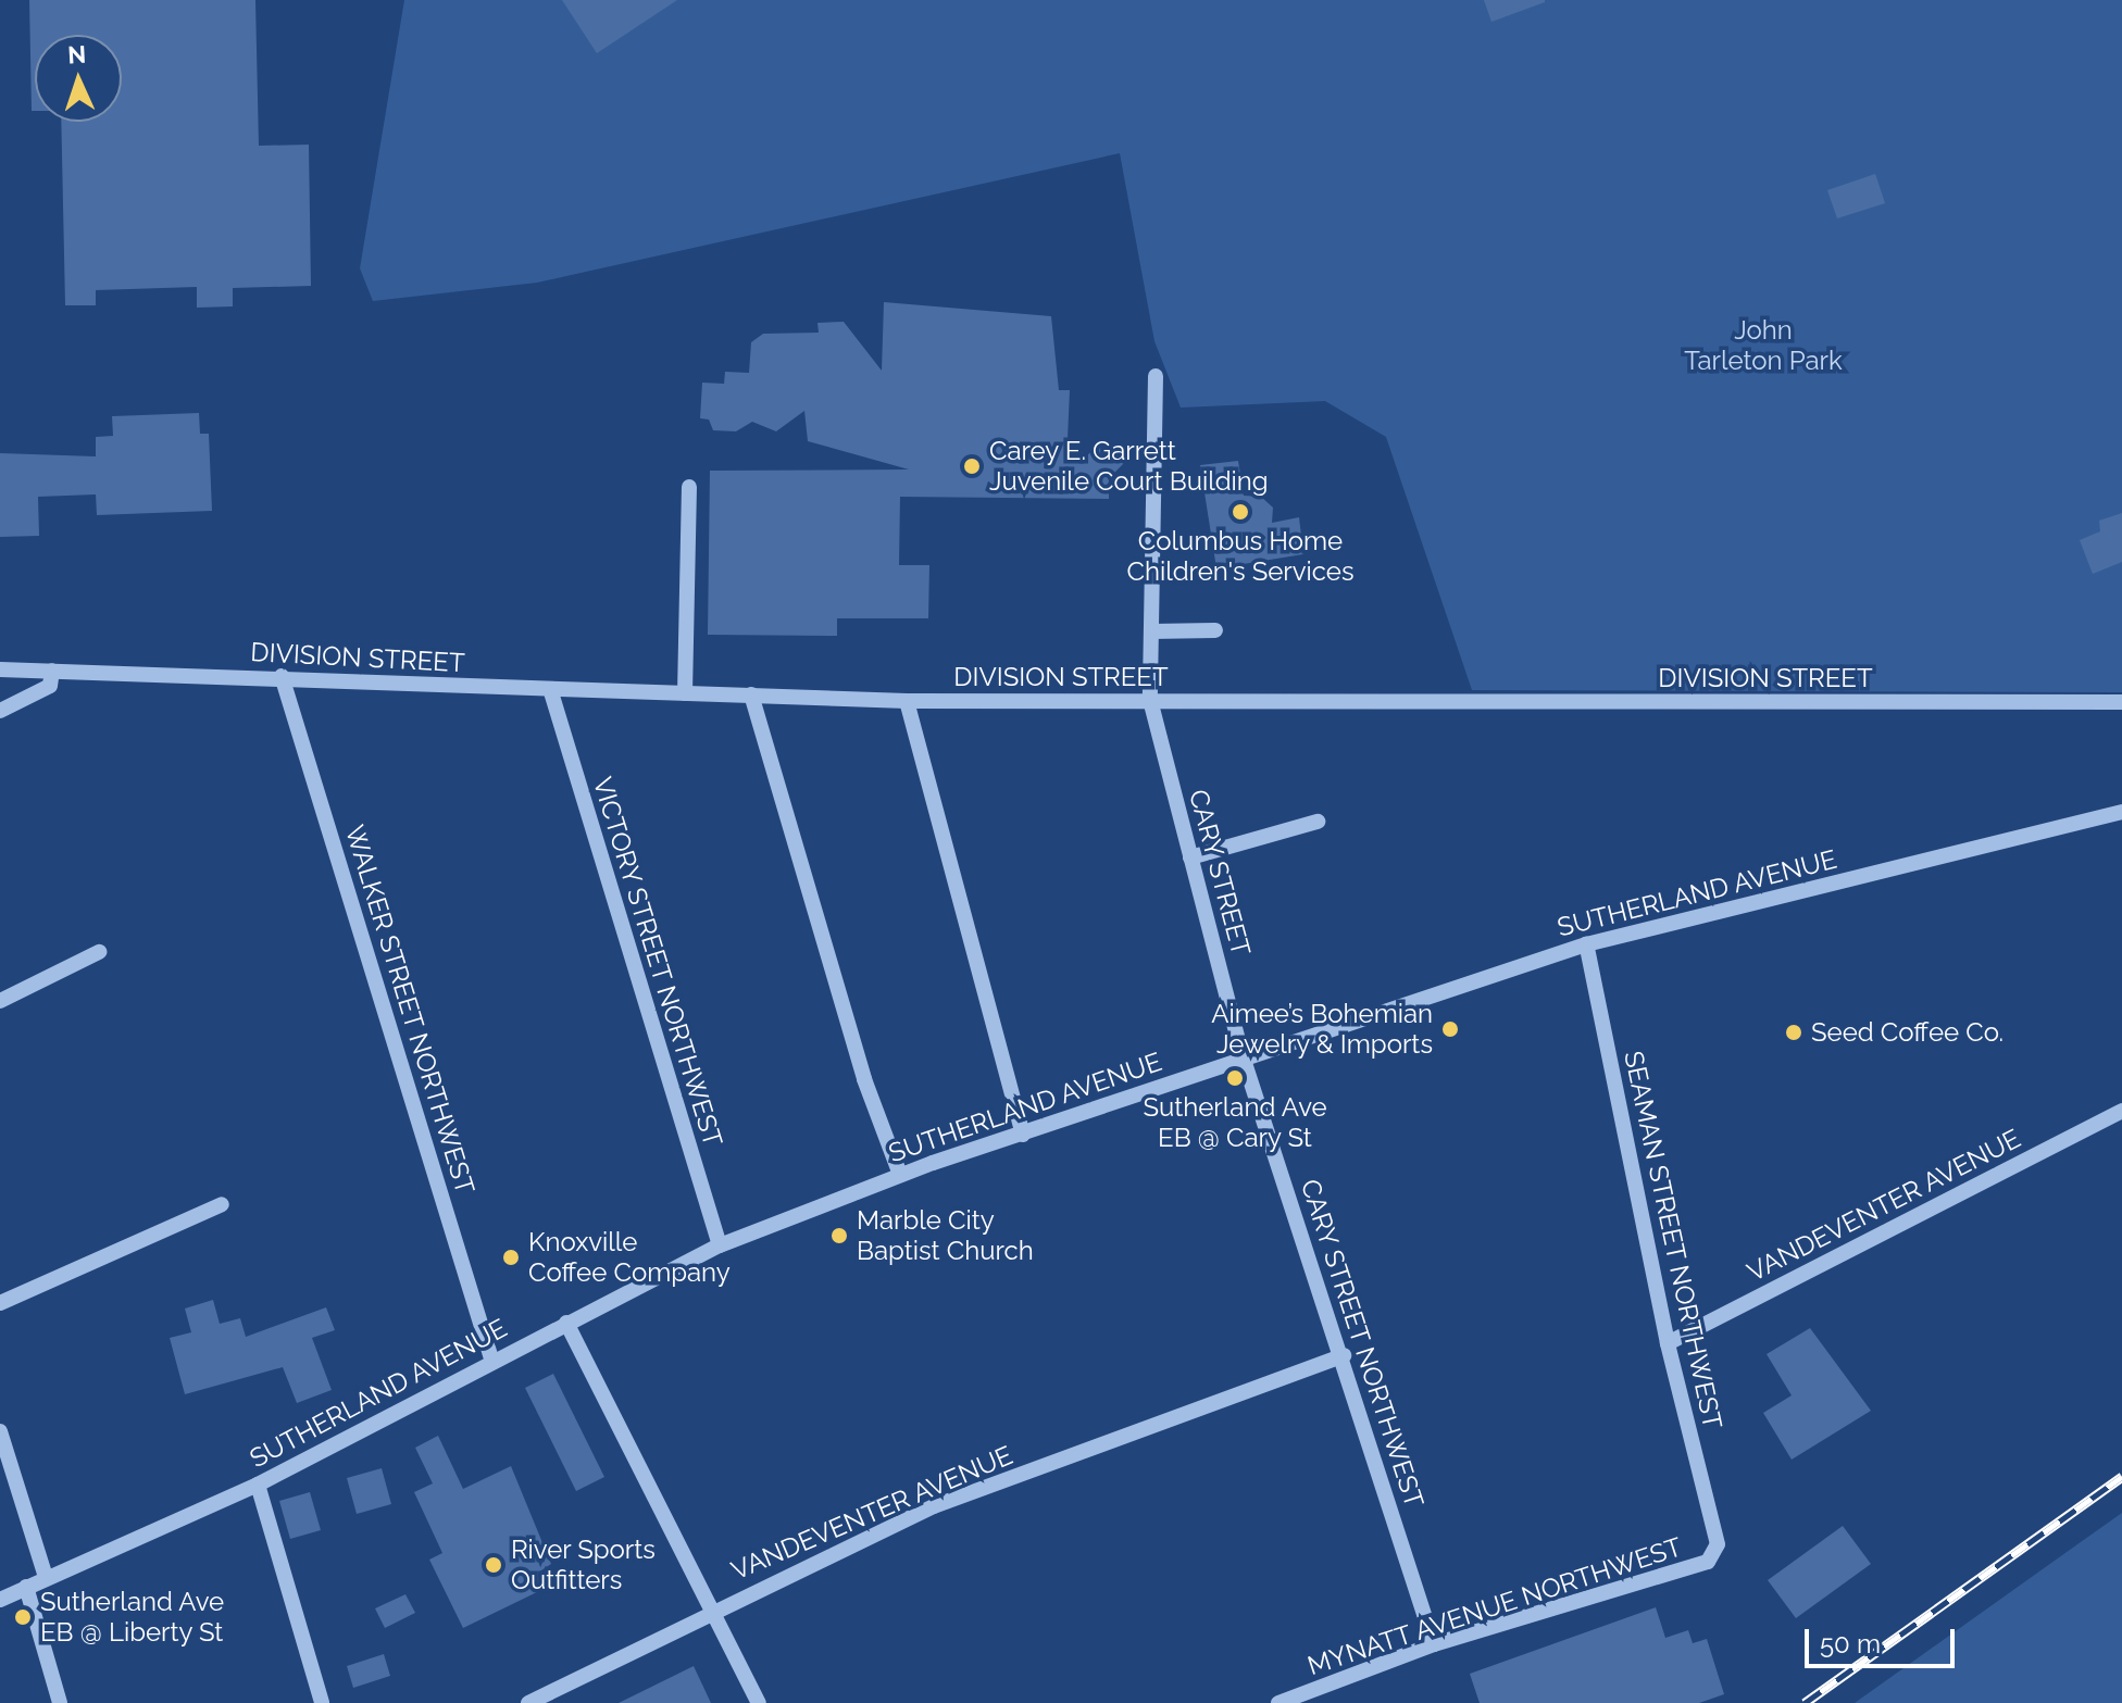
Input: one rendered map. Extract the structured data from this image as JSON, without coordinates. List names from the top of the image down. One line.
{"streets":{"street":["DIVISION STREET","CARY STREET","SUTHERLAND AVENUE","VICTORY STREET NORTHWEST","WALKER STREET NORTHWEST","VANDEVENTER AVENUE","SEAMAN STREET NORTHWEST","CARY STREET NORTHWEST","MYNATT AVENUE NORTHWEST"]},"crossings":[["DIVISION STREET","CARY STREET"],["DIVISION STREET","VICTORY STREET NORTHWEST"],["DIVISION STREET","WALKER STREET NORTHWEST"],["CARY STREET","SUTHERLAND AVENUE"],["CARY STREET","CARY STREET NORTHWEST"],["SUTHERLAND AVENUE","VICTORY STREET NORTHWEST"],["SUTHERLAND AVENUE","WALKER STREET NORTHWEST"],["SUTHERLAND AVENUE","SEAMAN STREET NORTHWEST"],["SUTHERLAND AVENUE","CARY STREET NORTHWEST"],["VANDEVENTER AVENUE","SEAMAN STREET NORTHWEST"],["VANDEVENTER AVENUE","CARY STREET NORTHWEST"],["SEAMAN STREET NORTHWEST","MYNATT AVENUE NORTHWEST"],["CARY STREET NORTHWEST","MYNATT AVENUE NORTHWEST"]],"parks":["John Tarleton Park"],"places":["Carey E. Garrett Juvenile Court Building","Columbus Home Children's Services","Aimee’s Bohemian Jewelry & Imports","Seed Coffee Co.","Sutherland Ave EB @ Cary St","Marble City Baptist Church","Knoxville Coffee Company","River Sports Outfitters","Sutherland Ave EB @ Liberty St"],"scale_bar":"50 m","north":"top"}
